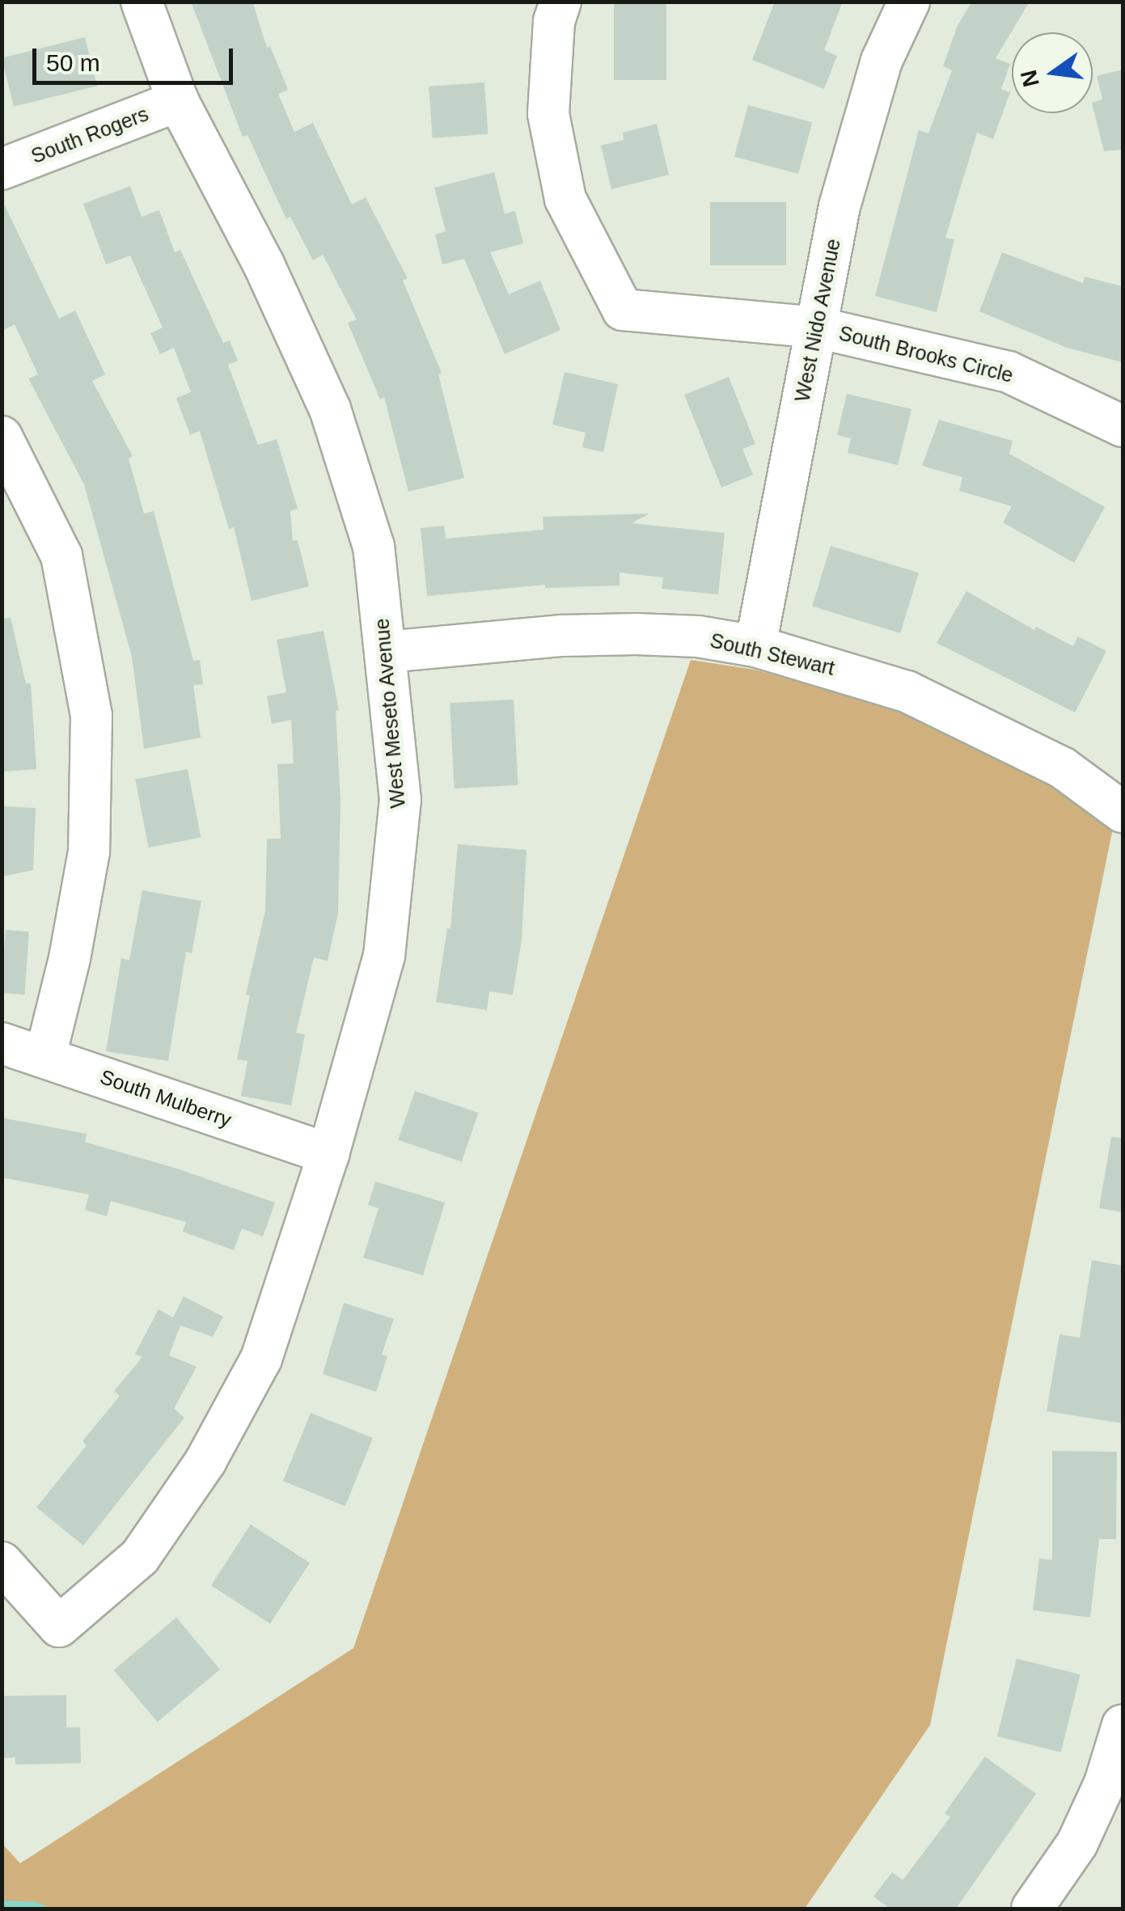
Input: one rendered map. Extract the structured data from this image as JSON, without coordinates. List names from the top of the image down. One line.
{"streets":{"street":["South Rogers","West Nido Avenue","South Brooks Circle","South Stewart","West Meseto Avenue","South Mulberry"]},"crossings":[["South Rogers","West Meseto Avenue"],["West Nido Avenue","South Brooks Circle"],["West Nido Avenue","South Stewart"],["South Stewart","West Meseto Avenue"],["West Meseto Avenue","South Mulberry"]],"scale_bar":"50 m","north":"left"}
